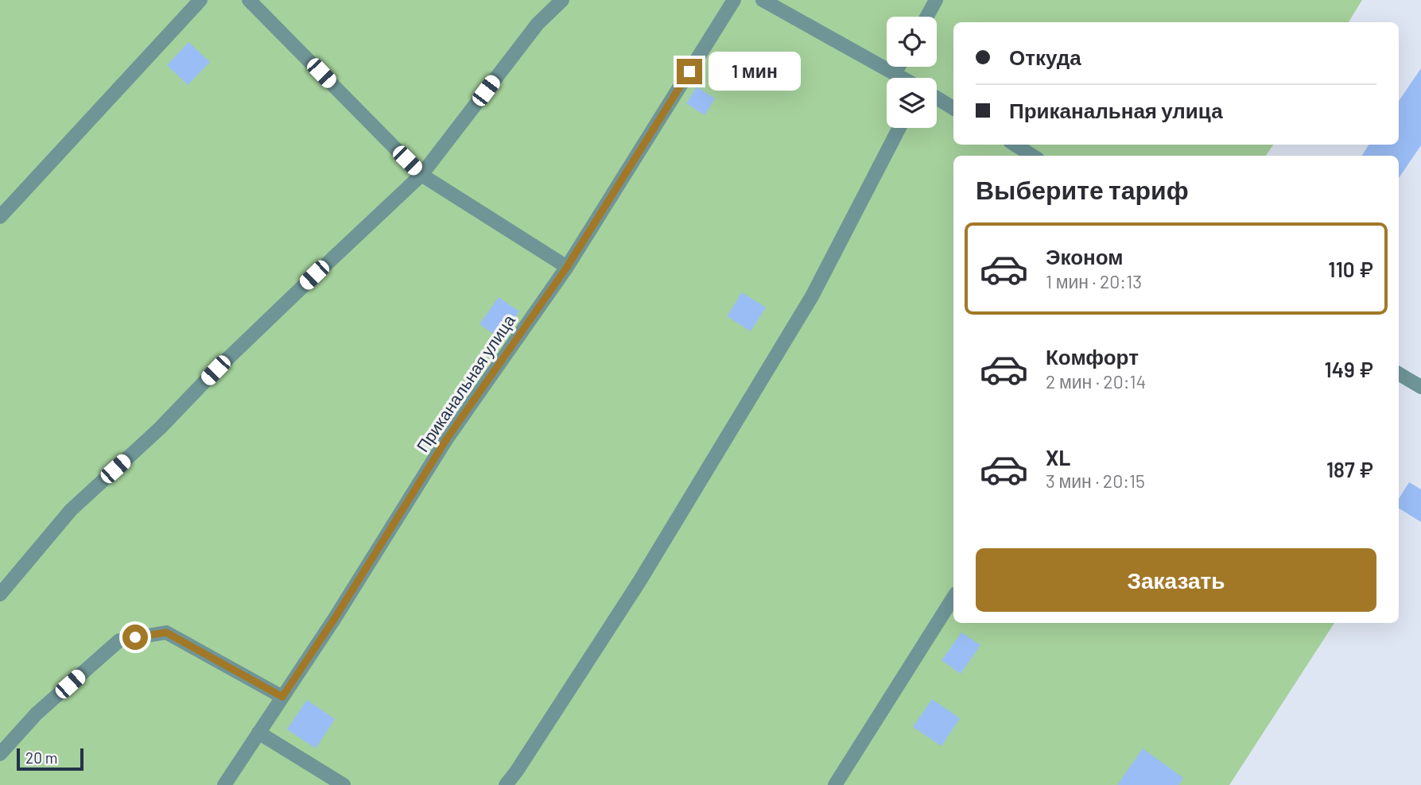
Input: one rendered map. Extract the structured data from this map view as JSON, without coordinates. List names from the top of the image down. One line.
{"streets":{"street":["Приканальная улица"]},"scale_bar":"20 m","page":{"banner":["Откуда","Приканальная улица"],"bubble":"1 мин","heading":"Выберите тариф","list":[{"name":"Эконом","note":"1 мин · 20:13","value":"110 ₽"},{"name":"Комфорт","note":"2 мин · 20:14","value":"149 ₽"},{"name":"XL","note":"3 мин · 20:15","value":"187 ₽"}],"buttons":"Заказать","scale":"20 m"}}
